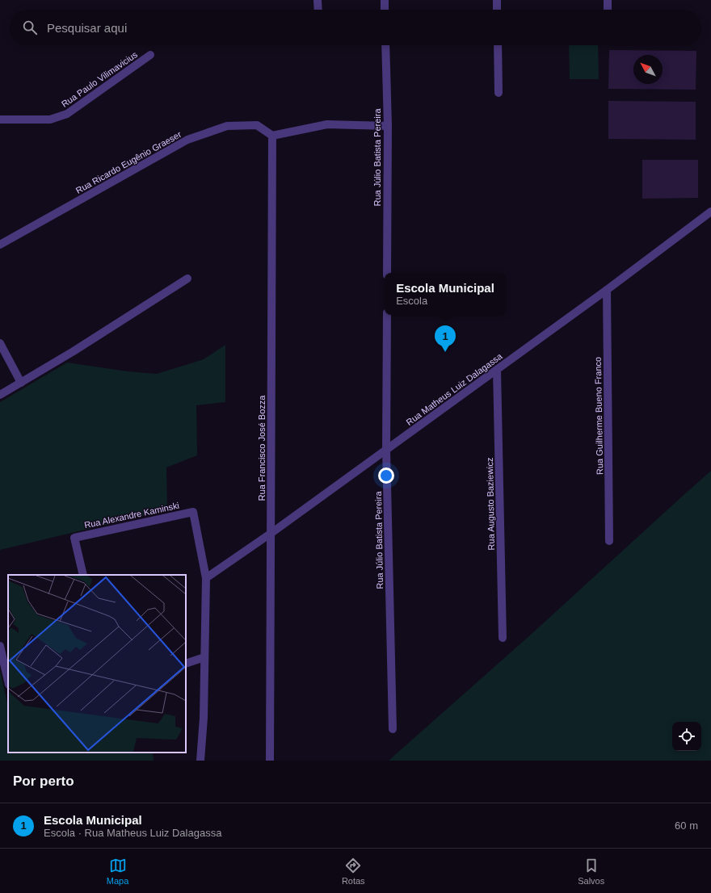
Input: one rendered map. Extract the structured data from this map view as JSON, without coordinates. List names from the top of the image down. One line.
{"streets":{"street":["Rua Paulo Vilimavicius","Rua Júlio Batista Pereira","Rua Ricardo Eugênio Graeser","Rua Matheus Luiz Dalagassa","Rua Guilherme Bueno Franco","Rua Francisco José Bozza","Rua Augusto Baziewicz","Rua Alexandre Kaminski"]},"crossings":[["Rua Júlio Batista Pereira","Rua Matheus Luiz Dalagassa"],["Rua Ricardo Eugênio Graeser","Rua Francisco José Bozza"],["Rua Matheus Luiz Dalagassa","Rua Guilherme Bueno Franco"],["Rua Matheus Luiz Dalagassa","Rua Francisco José Bozza"],["Rua Matheus Luiz Dalagassa","Rua Augusto Baziewicz"],["Rua Matheus Luiz Dalagassa","Rua Alexandre Kaminski"]],"north":"top left","page":{"search":"Pesquisar aqui","popup":["Escola Municipal","Escola"],"pins":"1","heading":"Por perto","list":[{"mark":"1","name":"Escola Municipal","note":"Escola · Rua Matheus Luiz Dalagassa","value":"60 m"}],"nav":["Mapa","Rotas","Salvos"]}}
